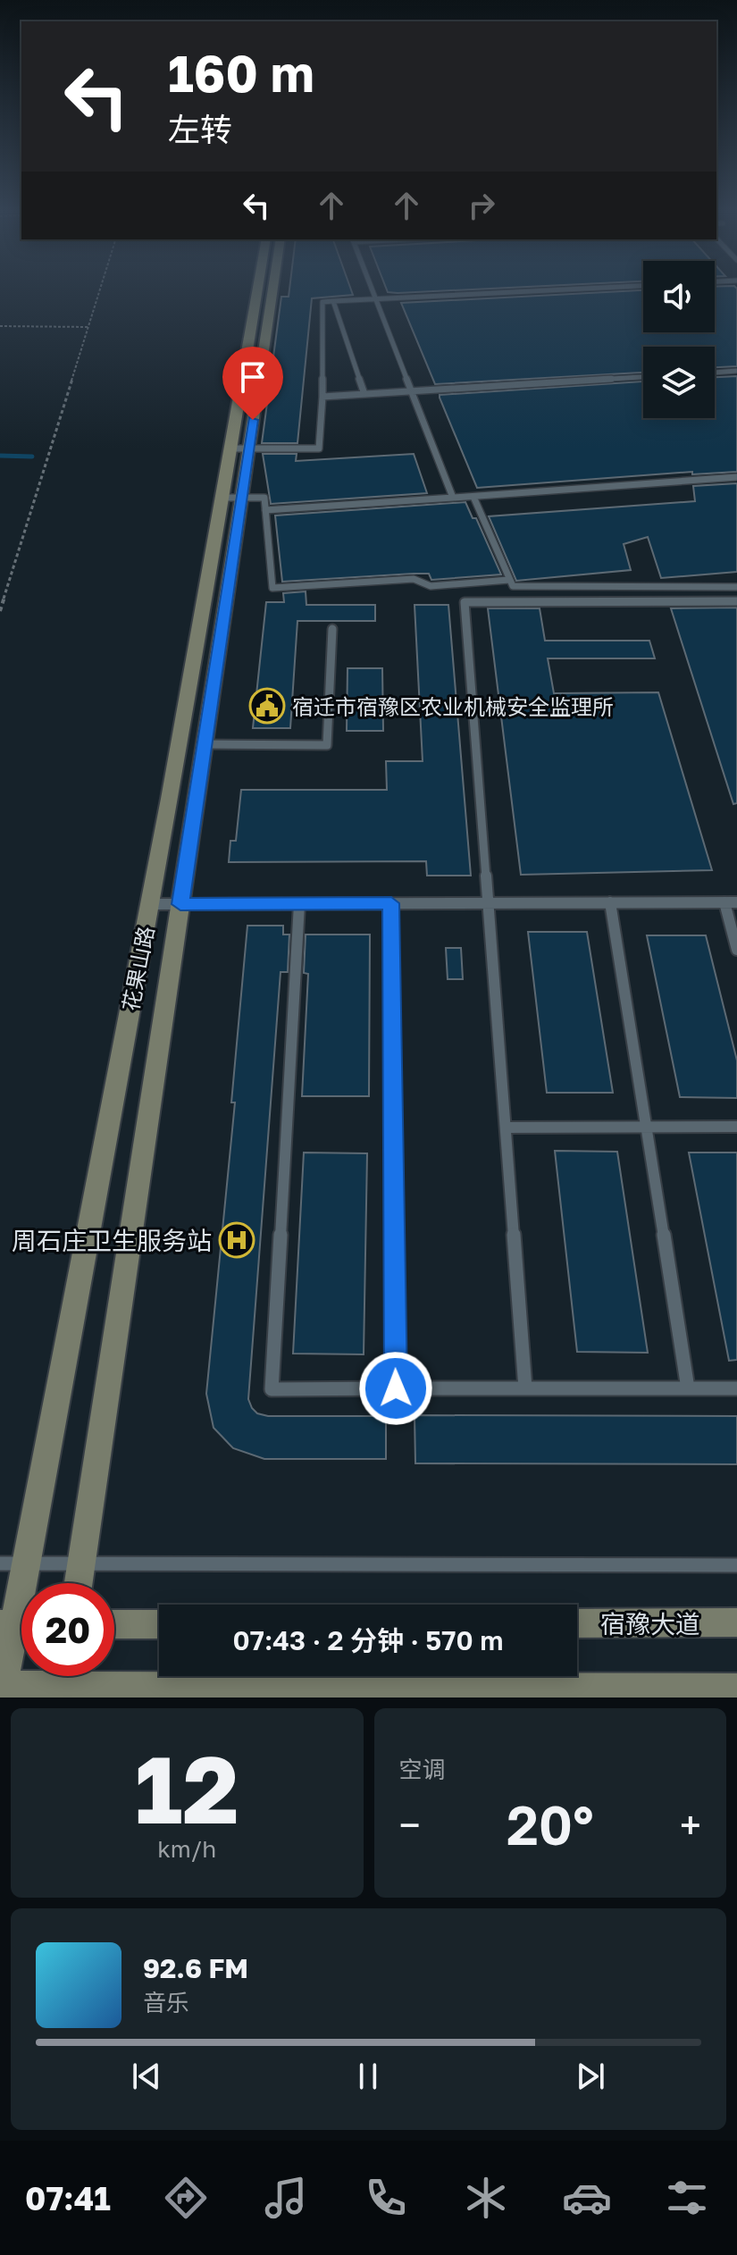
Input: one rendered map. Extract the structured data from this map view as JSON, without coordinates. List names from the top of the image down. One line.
{"streets":{"street":["花果山路","宿豫大道"]},"places":{"public building":["宿迁市宿豫区农业机械安全监理所"],"hospital":["周石庄卫生服务站"]},"page":{"turn":["160 m","左转"],"limit":"20","trip":"07:43 · 2 分钟 · 570 m","tile":[["12","km/h"],"空调"],"heat":["−","20°","+"],"song":["92.6 FM","音乐"],"tabs":"07:41"}}
